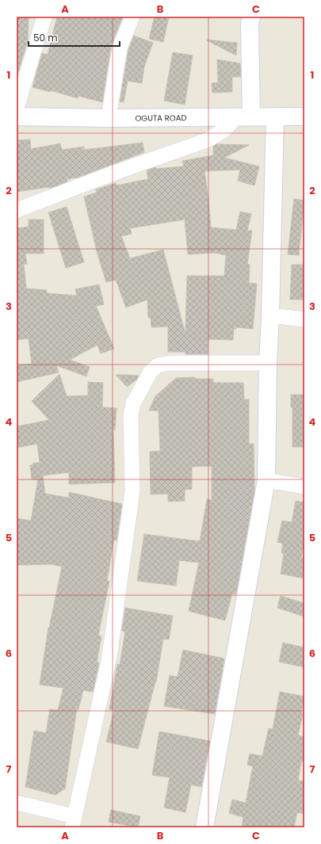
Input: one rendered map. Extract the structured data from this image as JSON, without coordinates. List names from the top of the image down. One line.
{"streets":{"street":["OGUTA ROAD"]},"scale_bar":"50 m","grid":{"columns":["A","B","C"],"rows":["1","2","3","4","5","6","7"]}}
